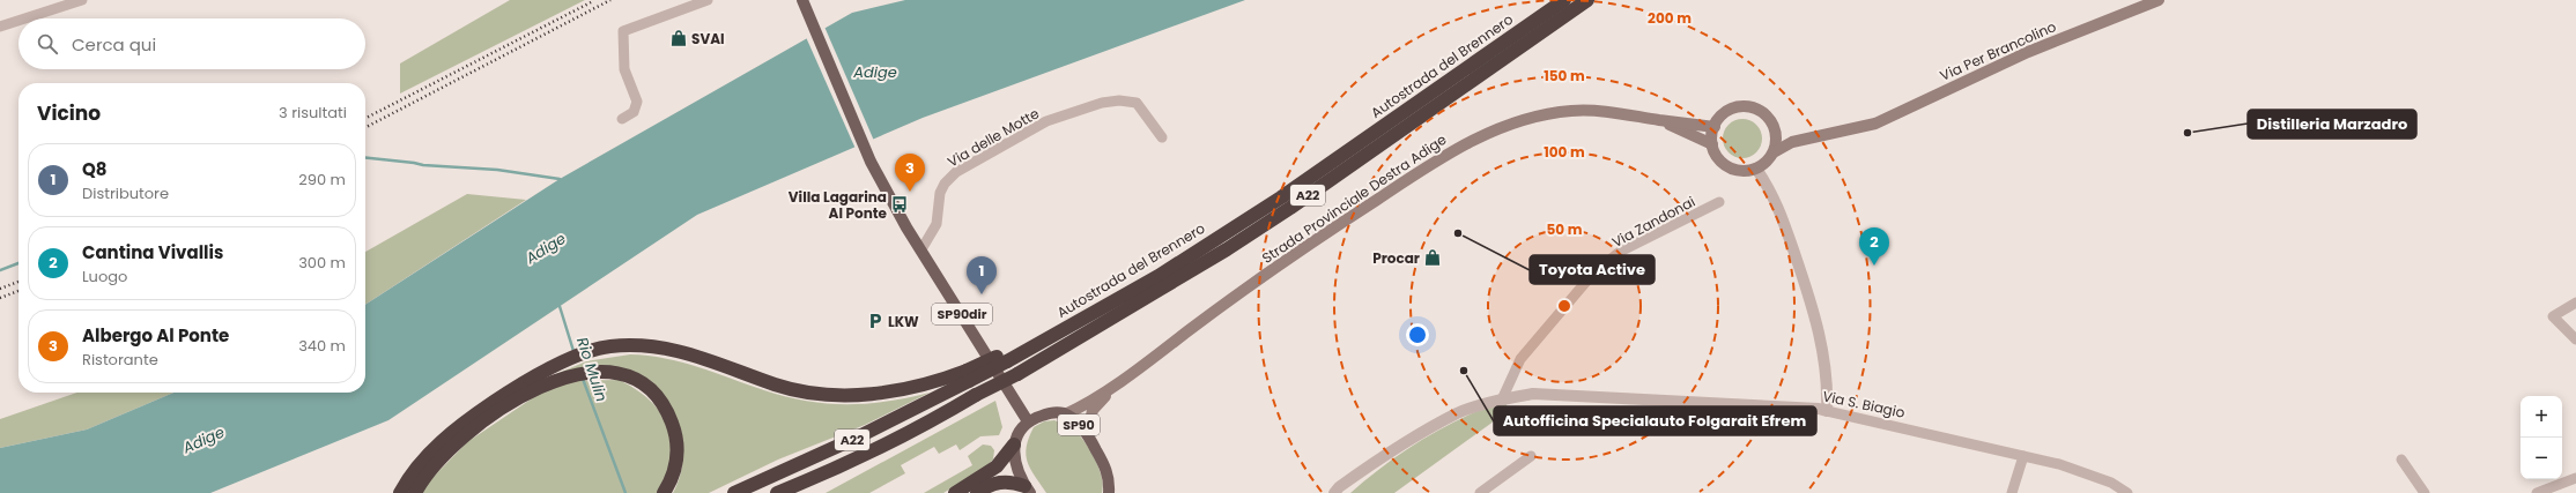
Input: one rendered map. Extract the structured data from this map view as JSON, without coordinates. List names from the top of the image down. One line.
{"streets":{"highway":["Autostrada del Brennero","A22"],"main road":["Via Per Brancolino","Strada Provinciale Destra Adige","SP90dir","SP90"],"street":["Via delle Motte","Via Zandonai","Via S. Biagio"]},"crossings":[["Via delle Motte","SP90dir"],["Strada Provinciale Destra Adige","SP90"],["Via Zandonai","Via S. Biagio"],["SP90dir","SP90"]],"water":["Adige","Rio Mulin"],"places":{"shop":["SVAI","Procar"],"other":["Distilleria Marzadro","Toyota Active","Autofficina Specialauto Folgarait Efrem"],"bus stop":["Villa Lagarina Al Ponte"],"parking":["LKW"]},"page":{"search":"Cerca qui","heading":["Vicino","3 risultati"],"list":[{"mark":"1","name":"Q8","note":"Distributore","value":"290 m"},{"mark":"2","name":"Cantina Vivallis","note":"Luogo","value":"300 m"},{"mark":"3","name":"Albergo Al Ponte","note":"Ristorante","value":"340 m"}],"pins":["3","2","1"],"map_buttons":["+","−"]},"rings":["200 m","150 m","100 m","50 m"]}
